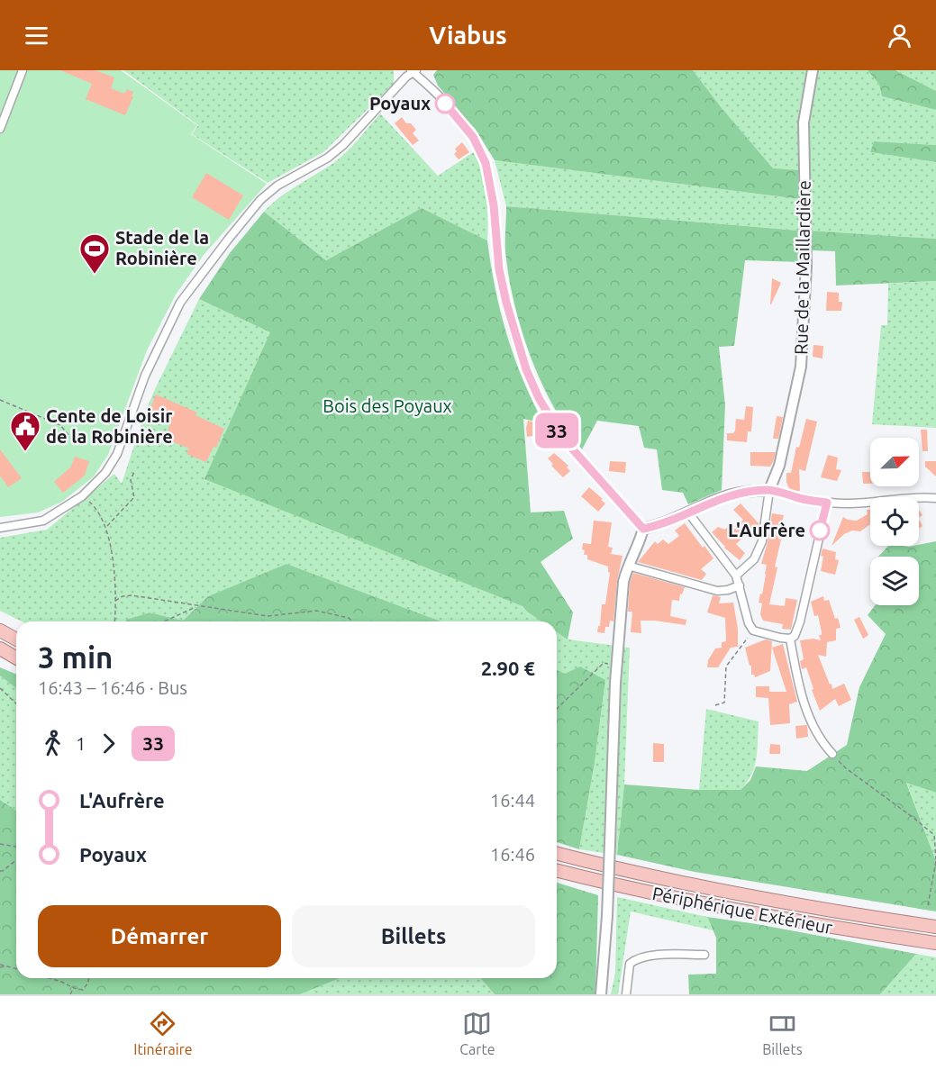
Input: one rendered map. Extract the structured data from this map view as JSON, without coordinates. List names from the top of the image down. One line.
{"streets":{"highway":["Périphérique Extérieur"],"street":["Rue de la Maillardière"]},"parks":["Bois des Poyaux"],"places":{"other":["Poyaux","L'Aufrère"],"sports":["Stade de la Robinière"],"public building":["Cente de Loisir de la Robinière"]},"lines":["bus line 33"],"north":"top right","page":{"header":"Viabus","on_map":"33","heading":["3 min","16:43 – 16:46 · Bus","2.90 €"],"legs":["1","33"],"list":[{"name":"L'Aufrère","value":"16:44"},{"name":"Poyaux","value":"16:46"}],"buttons":["Démarrer","Billets"],"tabs":["Itinéraire","Carte","Billets"]}}
